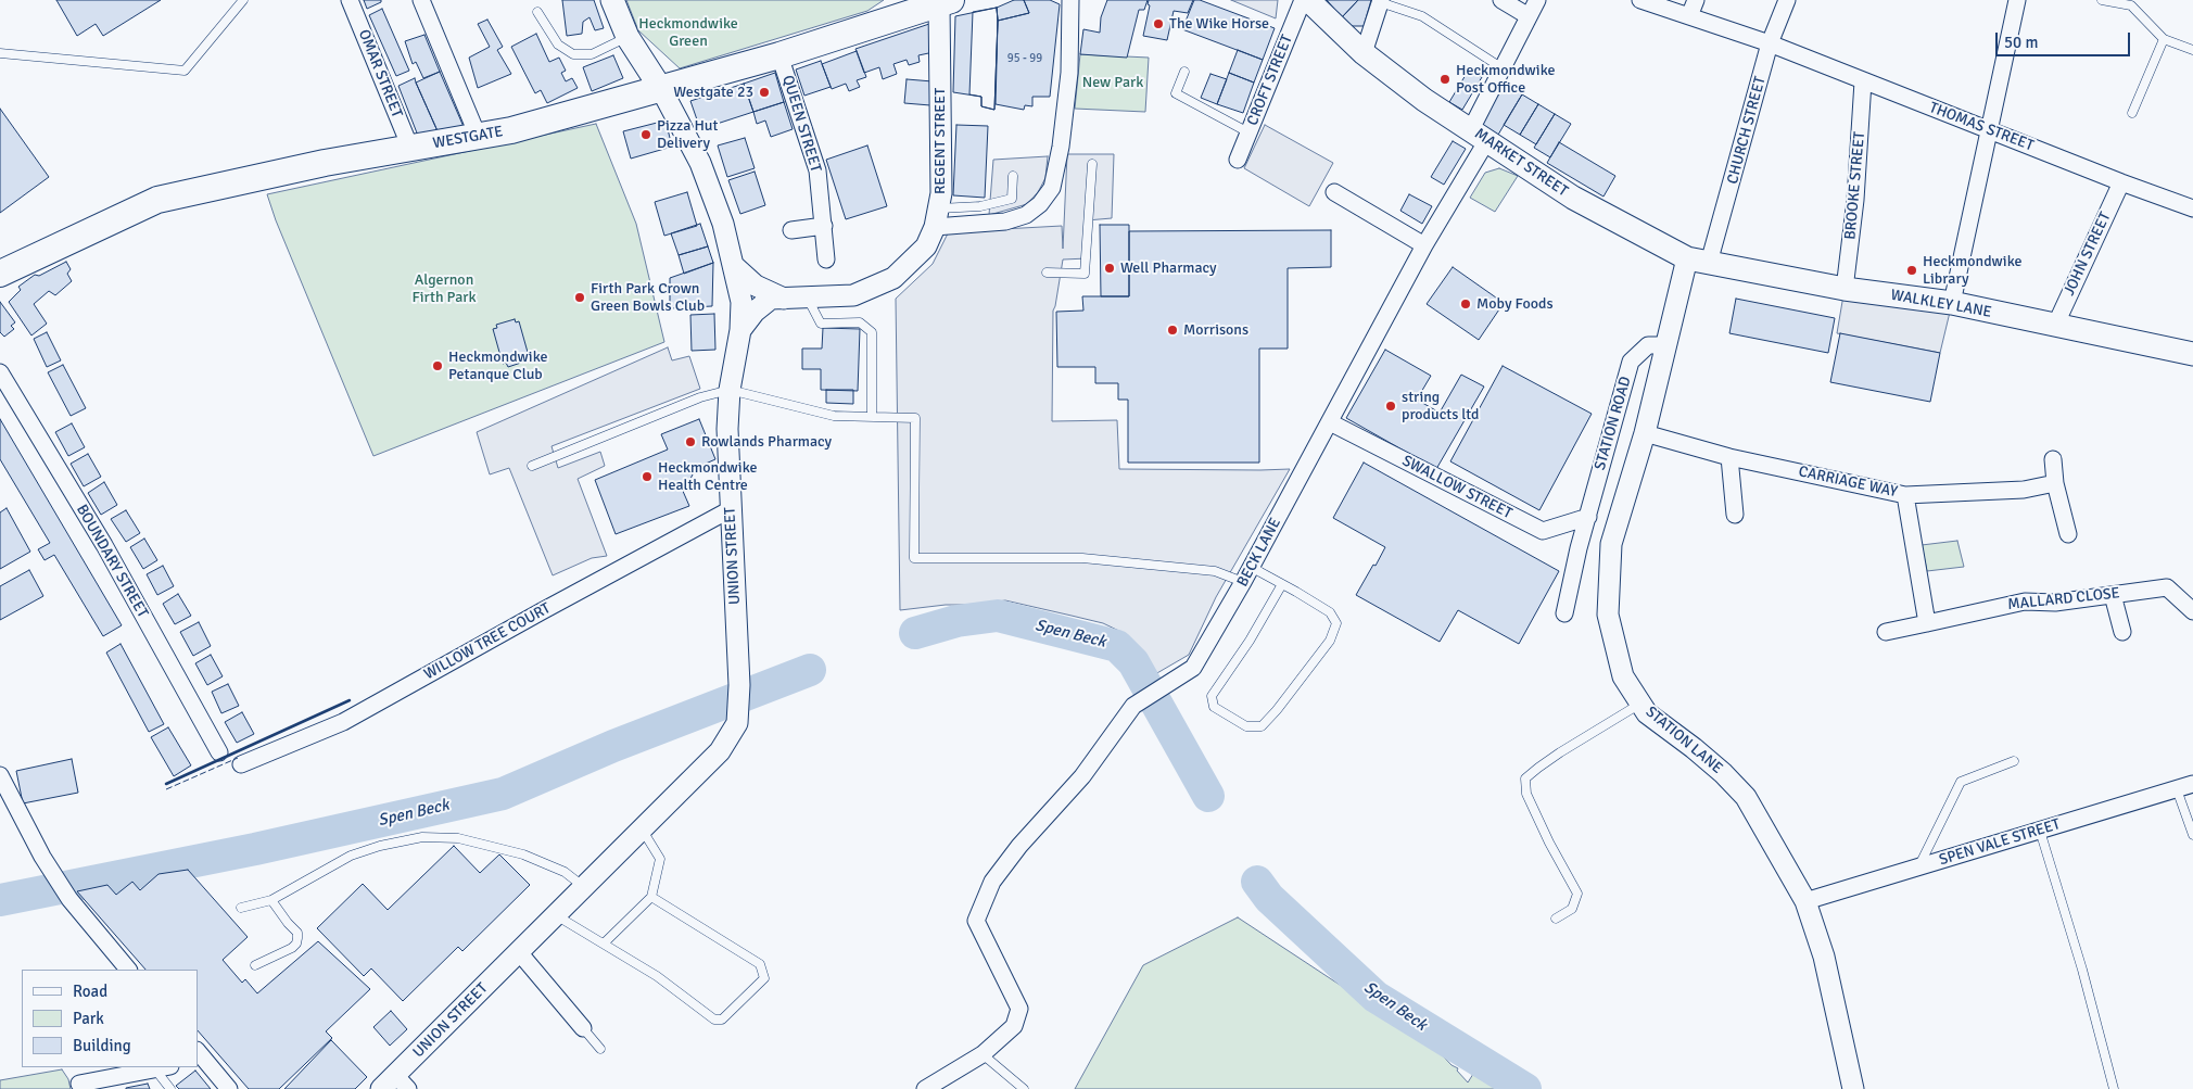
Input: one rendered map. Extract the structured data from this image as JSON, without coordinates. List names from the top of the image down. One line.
{"streets":{"main road":["WESTGATE","MARKET STREET","WALKLEY LANE"],"street":["OMAR STREET","CROFT STREET","QUEEN STREET","THOMAS STREET","CHURCH STREET","REGENT STREET","BROOKE STREET","JOHN STREET","STATION ROAD","CARRIAGE WAY","SWALLOW STREET","BECK LANE","UNION STREET","BOUNDARY STREET","MALLARD CLOSE","WILLOW TREE COURT","STATION LANE","SPEN VALE STREET"]},"crossings":[["OMAR STREET","WESTGATE"],["QUEEN STREET","WESTGATE"],["THOMAS STREET","CHURCH STREET"],["THOMAS STREET","BROOKE STREET"],["THOMAS STREET","JOHN STREET"],["CHURCH STREET","MARKET STREET"],["CHURCH STREET","WALKLEY LANE"],["WESTGATE","REGENT STREET"],["WESTGATE","UNION STREET"],["REGENT STREET","UNION STREET"],["MARKET STREET","WALKLEY LANE"],["MARKET STREET","BECK LANE"],["BROOKE STREET","WALKLEY LANE"],["JOHN STREET","WALKLEY LANE"],["STATION ROAD","SWALLOW STREET"],["STATION ROAD","STATION LANE"],["CARRIAGE WAY","STATION LANE"],["SWALLOW STREET","BECK LANE"],["UNION STREET","WILLOW TREE COURT"],["STATION LANE","SPEN VALE STREET"]],"water":["Spen Beck"],"parks":["Heckmondwike Green","New Park","Algernon Firth Park"],"places":["The Wike Horse","Heckmondwike Post Office","Westgate 23","Pizza Hut Delivery","Well Pharmacy","Heckmondwike Library","Firth Park Crown Green Bowls Club","Moby Foods","Morrisons","Heckmondwike Petanque Club","string products ltd","Rowlands Pharmacy","Heckmondwike Health Centre"],"house_numbers":["95 - 99"],"legend":["Road","Park","Building"],"scale_bar":"50 m"}
